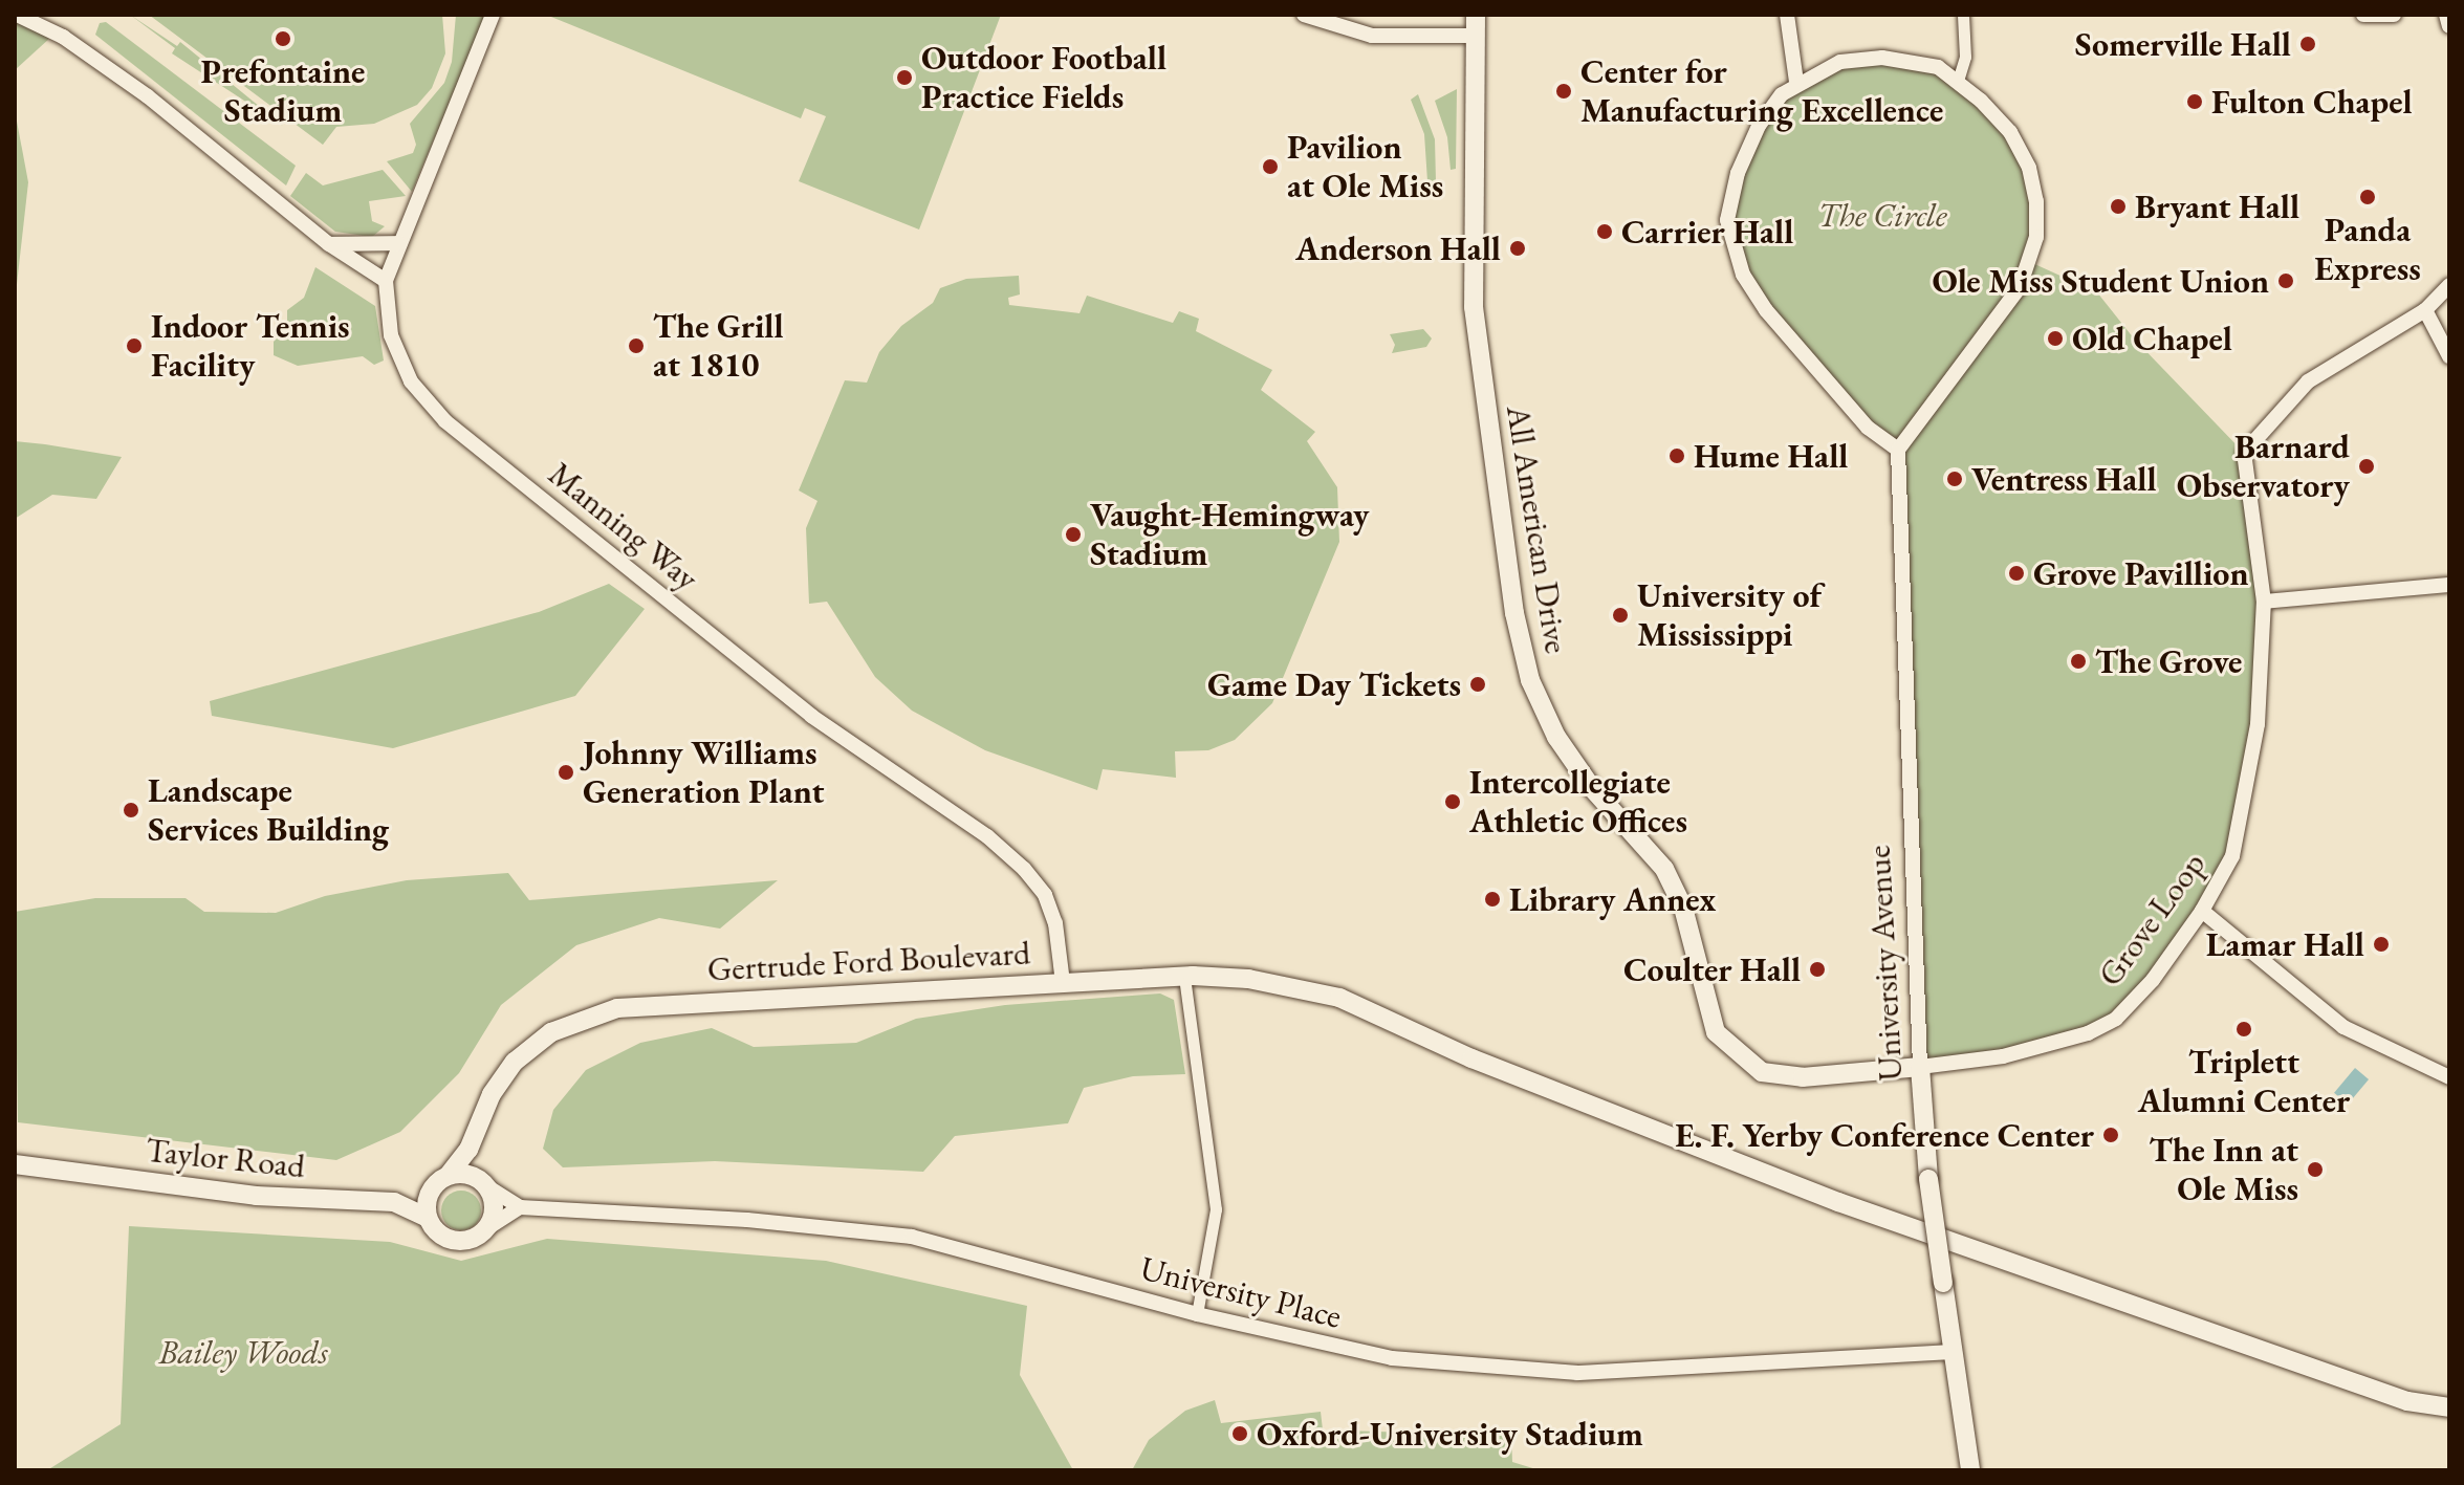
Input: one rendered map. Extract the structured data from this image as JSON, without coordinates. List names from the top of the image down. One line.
{"streets":{"street":["Manning Way","All American Drive","Grove Loop","Gertrude Ford Boulevard","University Avenue","Taylor Road","University Place"]},"crossings":[["Manning Way","Gertrude Ford Boulevard"],["All American Drive","Grove Loop"],["All American Drive","University Avenue"],["Grove Loop","University Avenue"],["Gertrude Ford Boulevard","Taylor Road"],["Gertrude Ford Boulevard","University Place"],["University Avenue","University Place"],["Taylor Road","University Place"]],"parks":["The Circle","Bailey Woods"],"places":["Prefontaine Stadium","Somerville Hall","Outdoor Football Practice Fields","Center for Manufacturing Excellence","Fulton Chapel","Pavilion at Ole Miss","Panda Express","Bryant Hall","Carrier Hall","Anderson Hall","Ole Miss Student Union","Old Chapel","Indoor Tennis Facility","The Grill at 1810","Hume Hall","Barnard Observatory","Ventress Hall","Vaught-Hemingway Stadium","Grove Pavillion","University of Mississippi","The Grove","Game Day Tickets","Johnny Williams Generation Plant","Intercollegiate Athletic Offices","Landscape Services Building","Library Annex","Lamar Hall","Coulter Hall","Triplett Alumni Center","E. F. Yerby Conference Center","The Inn at Ole Miss","Oxford-University Stadium"]}
